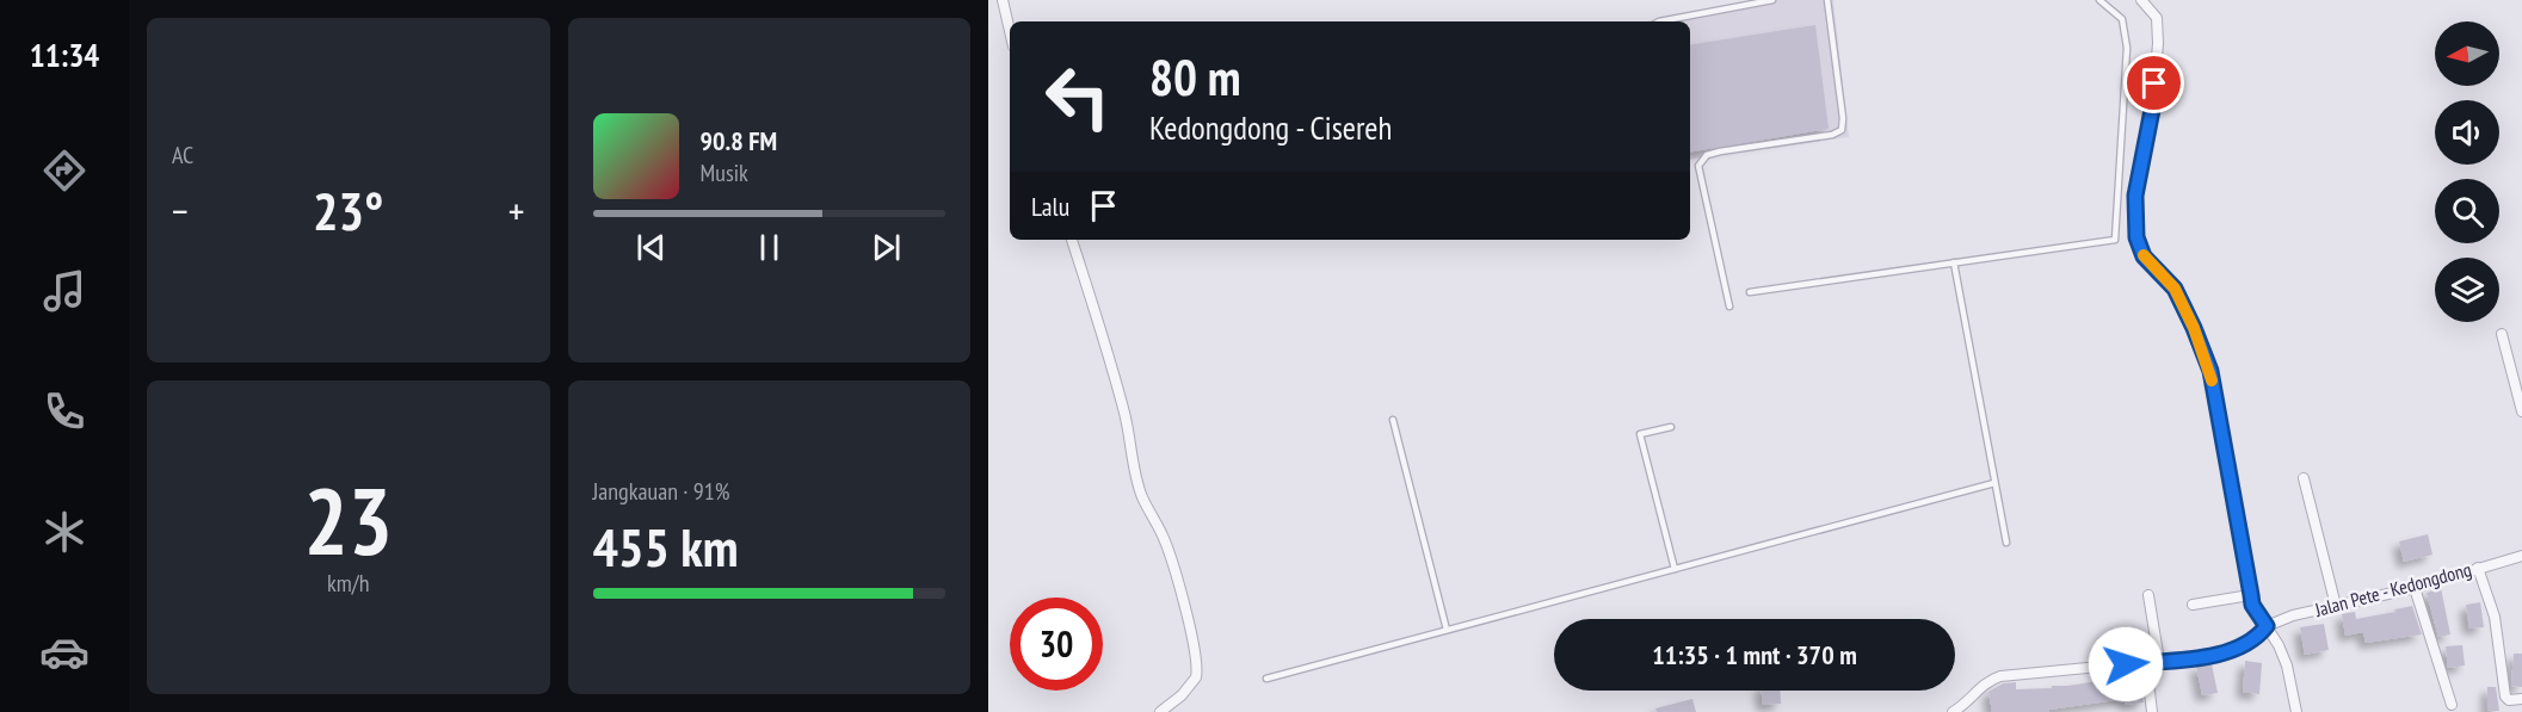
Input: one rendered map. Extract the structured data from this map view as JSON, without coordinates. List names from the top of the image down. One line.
{"streets":{"street":["Jalan Pete - Kedongdong"]},"north":"left","page":{"tabs":"11:34","tile":["AC",["23","km/h"],["Jangkauan · 91%","455 km"]],"turn":["80 m","Kedongdong - Cisereh"],"song":["90.8 FM","Musik"],"then":"Lalu","heat":["−","23°","+"],"limit":"30","trip":"11:35 · 1 mnt · 370 m"}}
